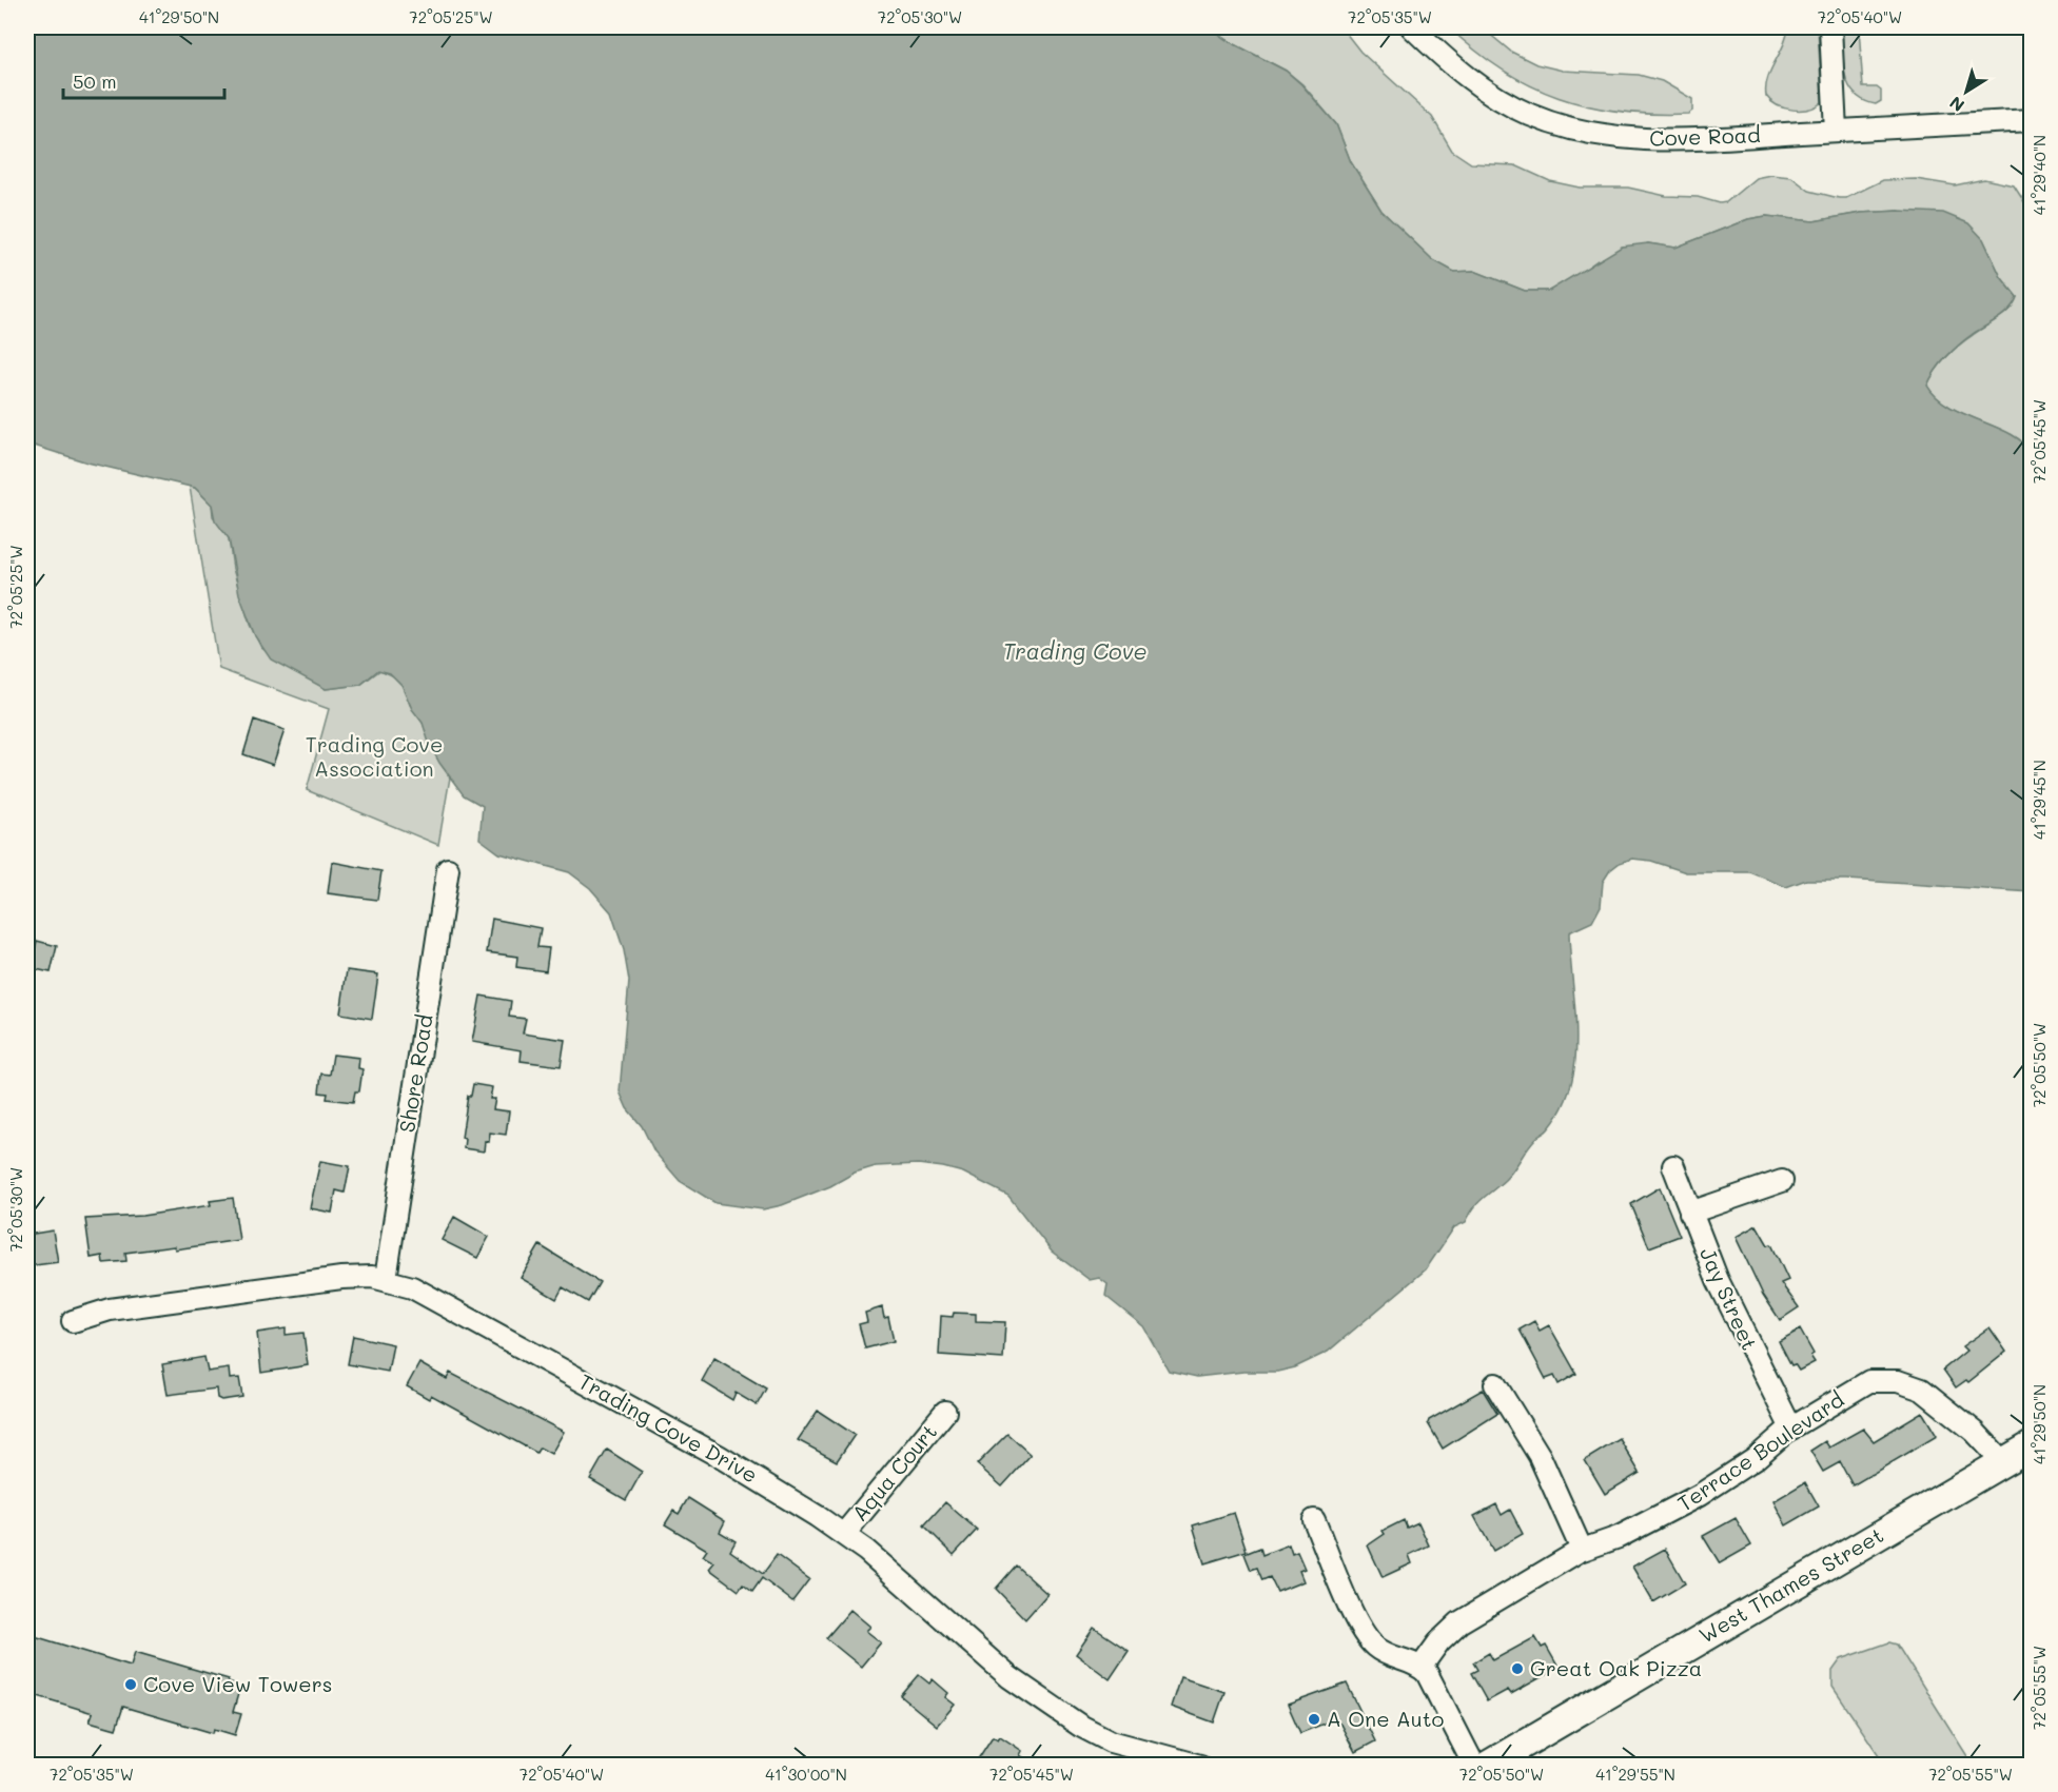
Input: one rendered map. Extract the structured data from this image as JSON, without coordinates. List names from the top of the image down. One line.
{"streets":{"main road":["West Thames Street"],"street":["Cove Road","Shore Road","Jay Street","Trading Cove Drive","Terrace Boulevard","Aqua Court"]},"crossings":[["Shore Road","Trading Cove Drive"],["Jay Street","Terrace Boulevard"],["Trading Cove Drive","Aqua Court"],["Terrace Boulevard","West Thames Street"]],"water":["Trading Cove"],"parks":["Trading Cove Association"],"places":["Great Oak Pizza","Cove View Towers","A One Auto"],"scale_bar":"50 m","north":"bottom left","coordinates":["41°29'50\"N","72°05'25\"W","72°05'30\"W","72°05'35\"W","72°05'40\"W","41°29'40\"N","72°05'45\"W","41°29'45\"N","72°05'50\"W","72°05'55\"W","41°30'00\"N","41°29'55\"N"]}
